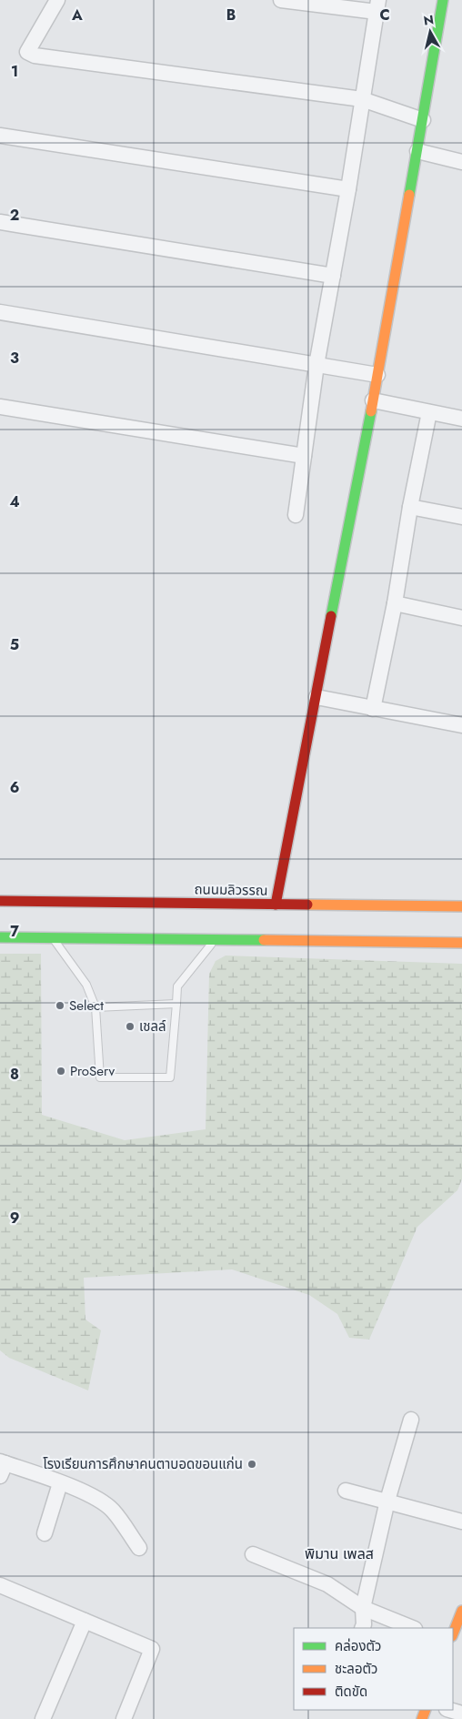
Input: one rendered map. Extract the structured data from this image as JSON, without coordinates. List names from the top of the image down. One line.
{"streets":{"street":["ถนนมลิวรรณ"]},"districts":["พิมาน เพลส"],"places":["Select","เชลล์","ProServ","โรงเรียนการศึกษาคนตาบอดขอนแก่น"],"legend":["คล่องตัว","ชะลอตัว","ติดขัด"],"north":"top","grid":{"columns":["A","B","C"],"rows":["1","2","3","4","5","6","7","8","9"]}}
